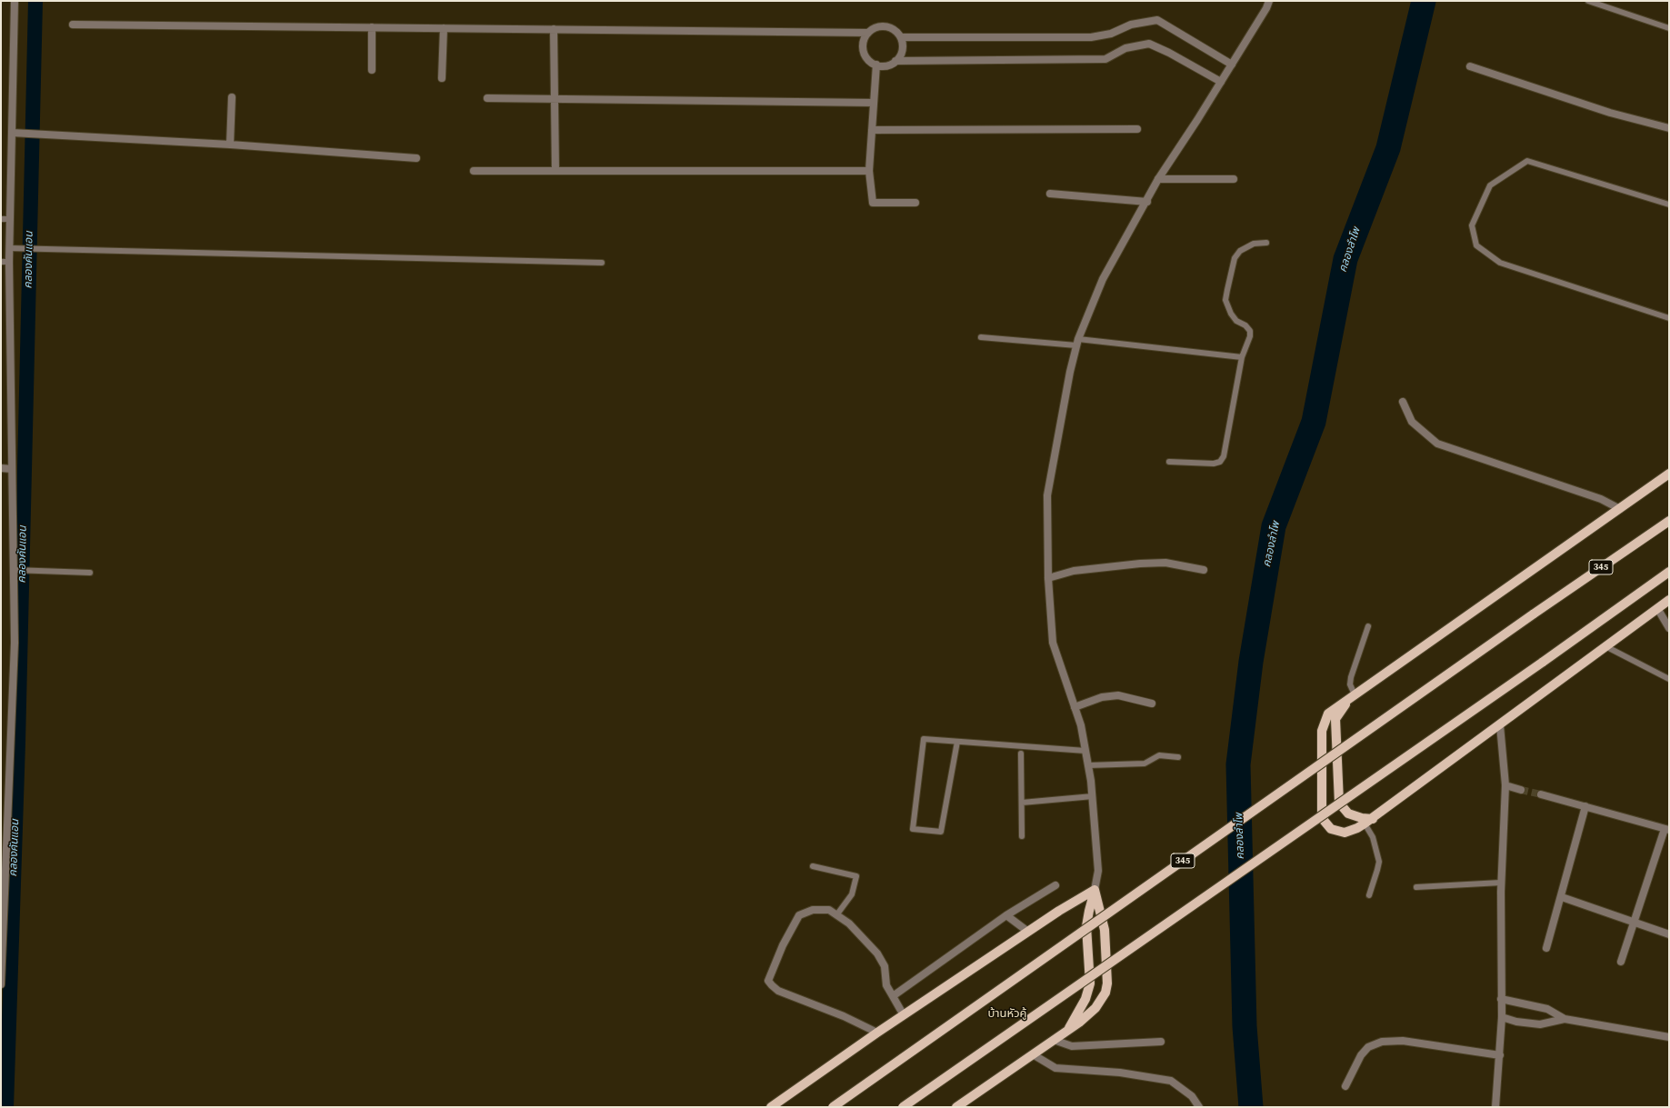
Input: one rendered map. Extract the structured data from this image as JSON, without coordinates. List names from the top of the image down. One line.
{"streets":{"main road":["345"]},"districts":["บ้านหัวคู้"],"water":["คลองลำโพ","คลองคันแอน"]}
